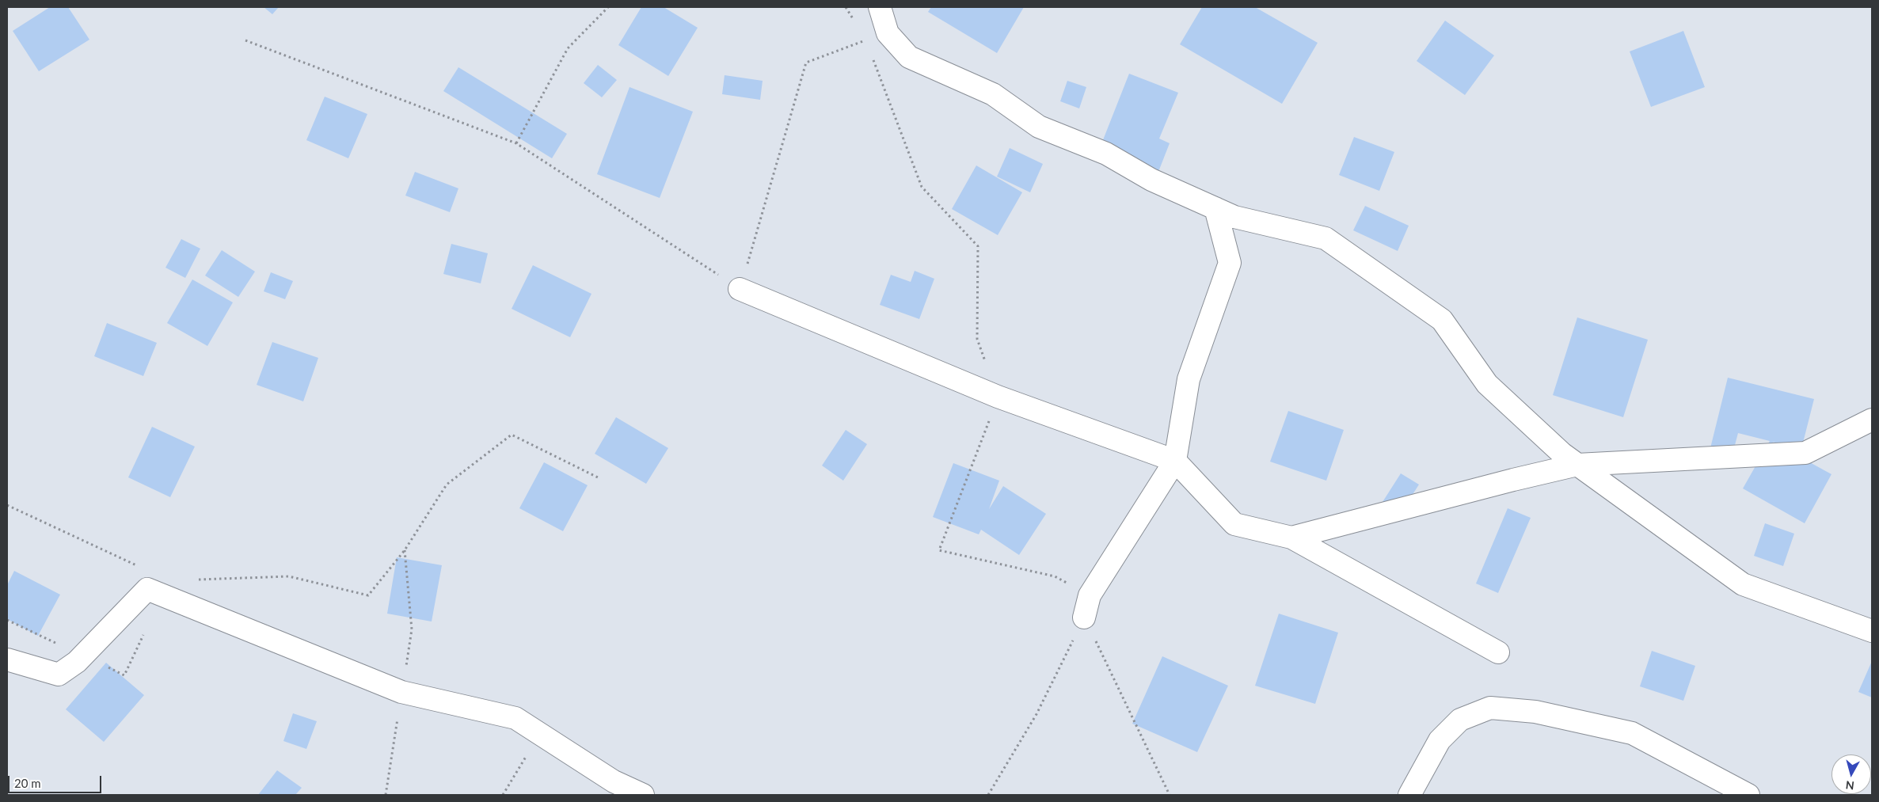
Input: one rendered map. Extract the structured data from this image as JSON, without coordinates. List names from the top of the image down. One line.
{"scale_bar":"20 m","north":"bottom"}
